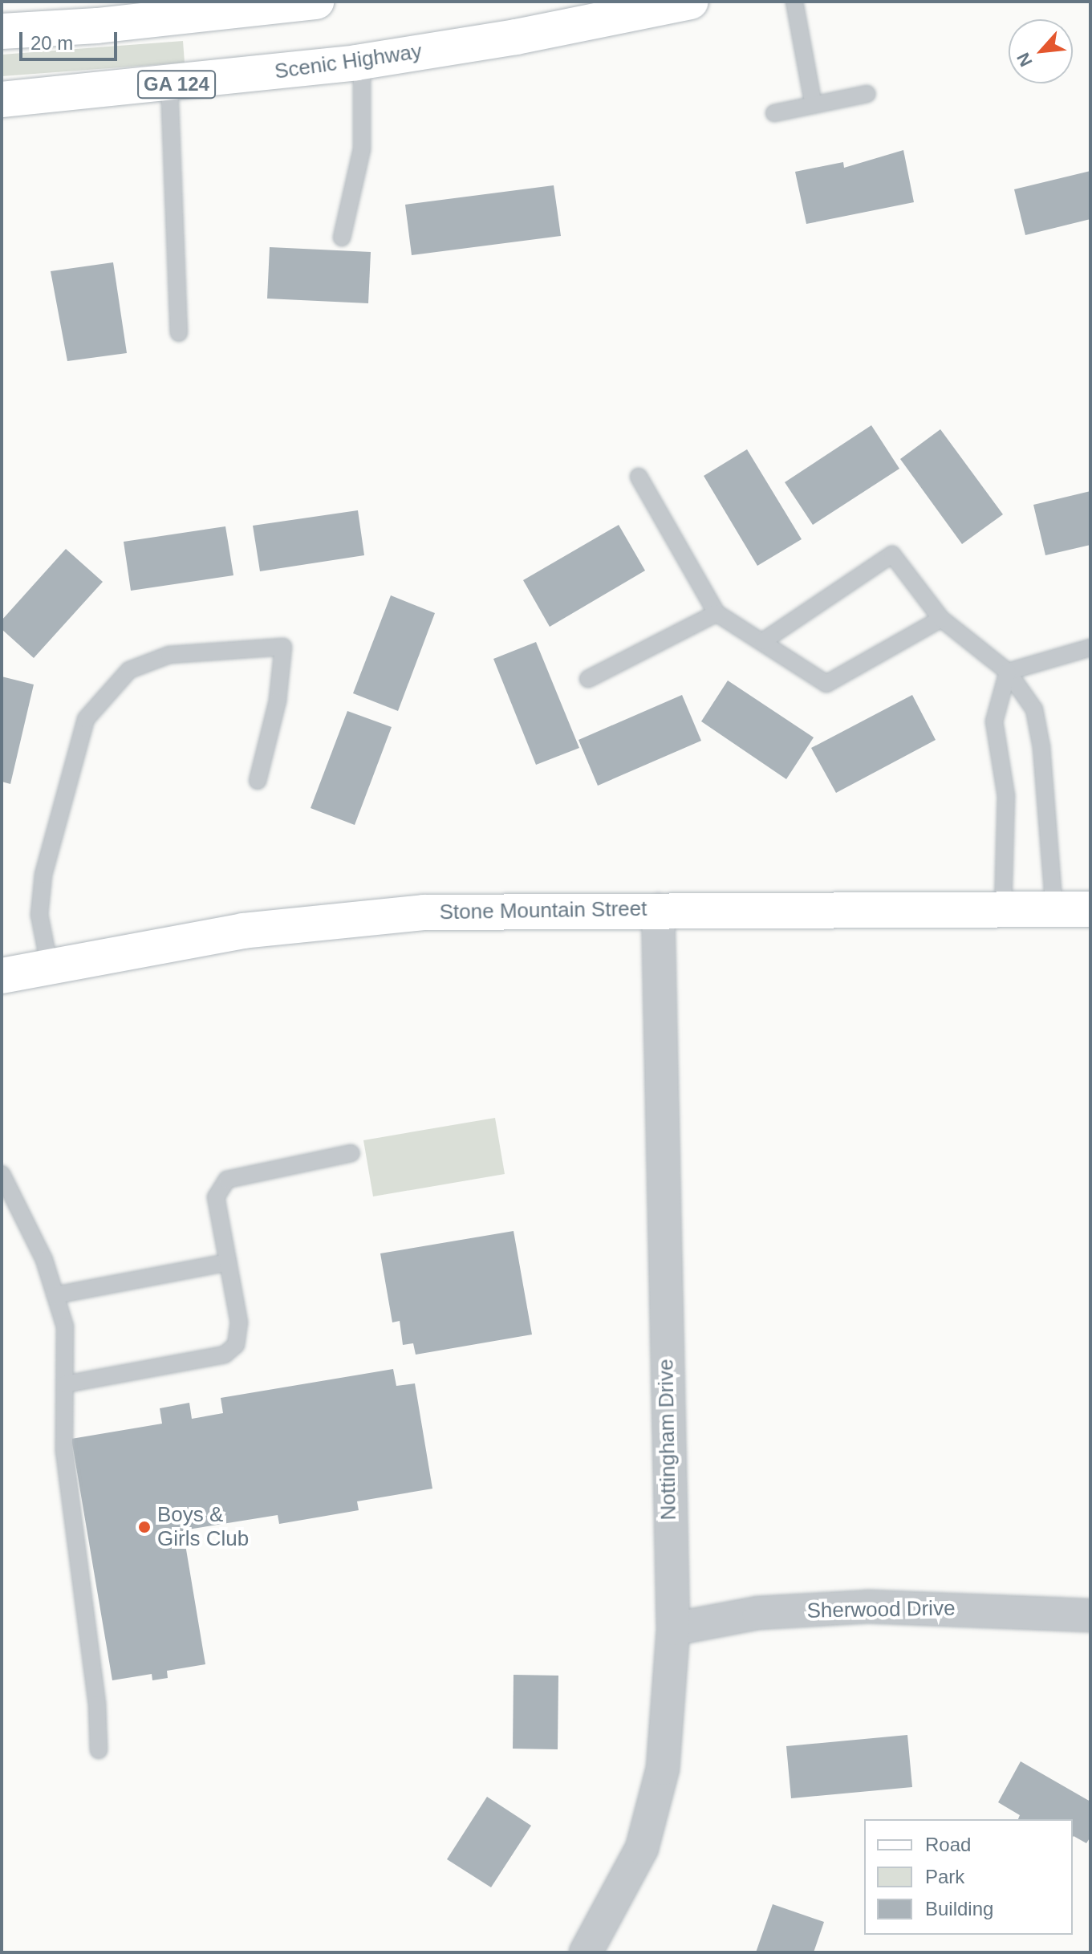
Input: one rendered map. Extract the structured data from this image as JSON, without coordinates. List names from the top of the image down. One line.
{"streets":{"main road":["Scenic Highway","GA 124","Stone Mountain Street"],"street":["Nottingham Drive","Sherwood Drive"]},"crossings":[["Stone Mountain Street","Nottingham Drive"],["Nottingham Drive","Sherwood Drive"]],"places":["Boys & Girls Club"],"legend":["Road","Park","Building"],"scale_bar":"20 m","north":"bottom left"}
